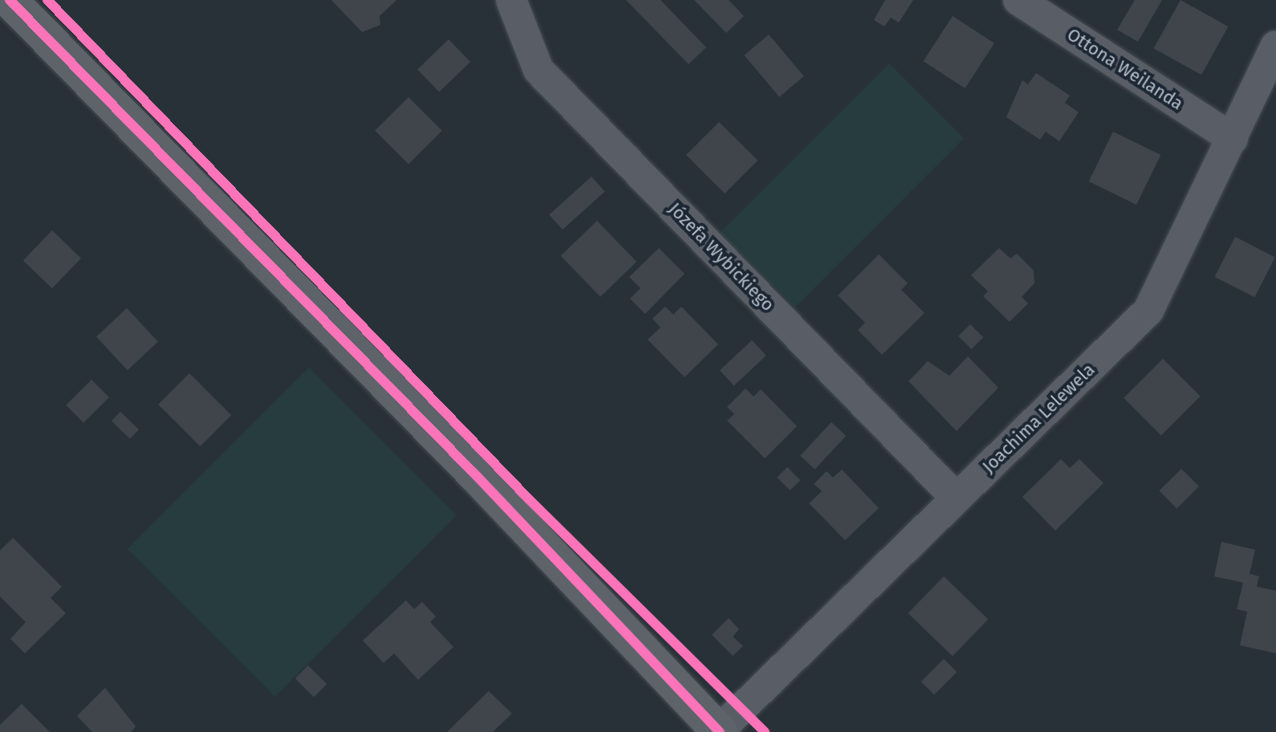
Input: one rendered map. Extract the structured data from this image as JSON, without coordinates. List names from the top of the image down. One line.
{"streets":{"street":["Ottona Weilanda","Józefa Wybickiego","Joachima Lelewela"]},"crossings":[["Ottona Weilanda","Joachima Lelewela"],["Józefa Wybickiego","Joachima Lelewela"]]}
